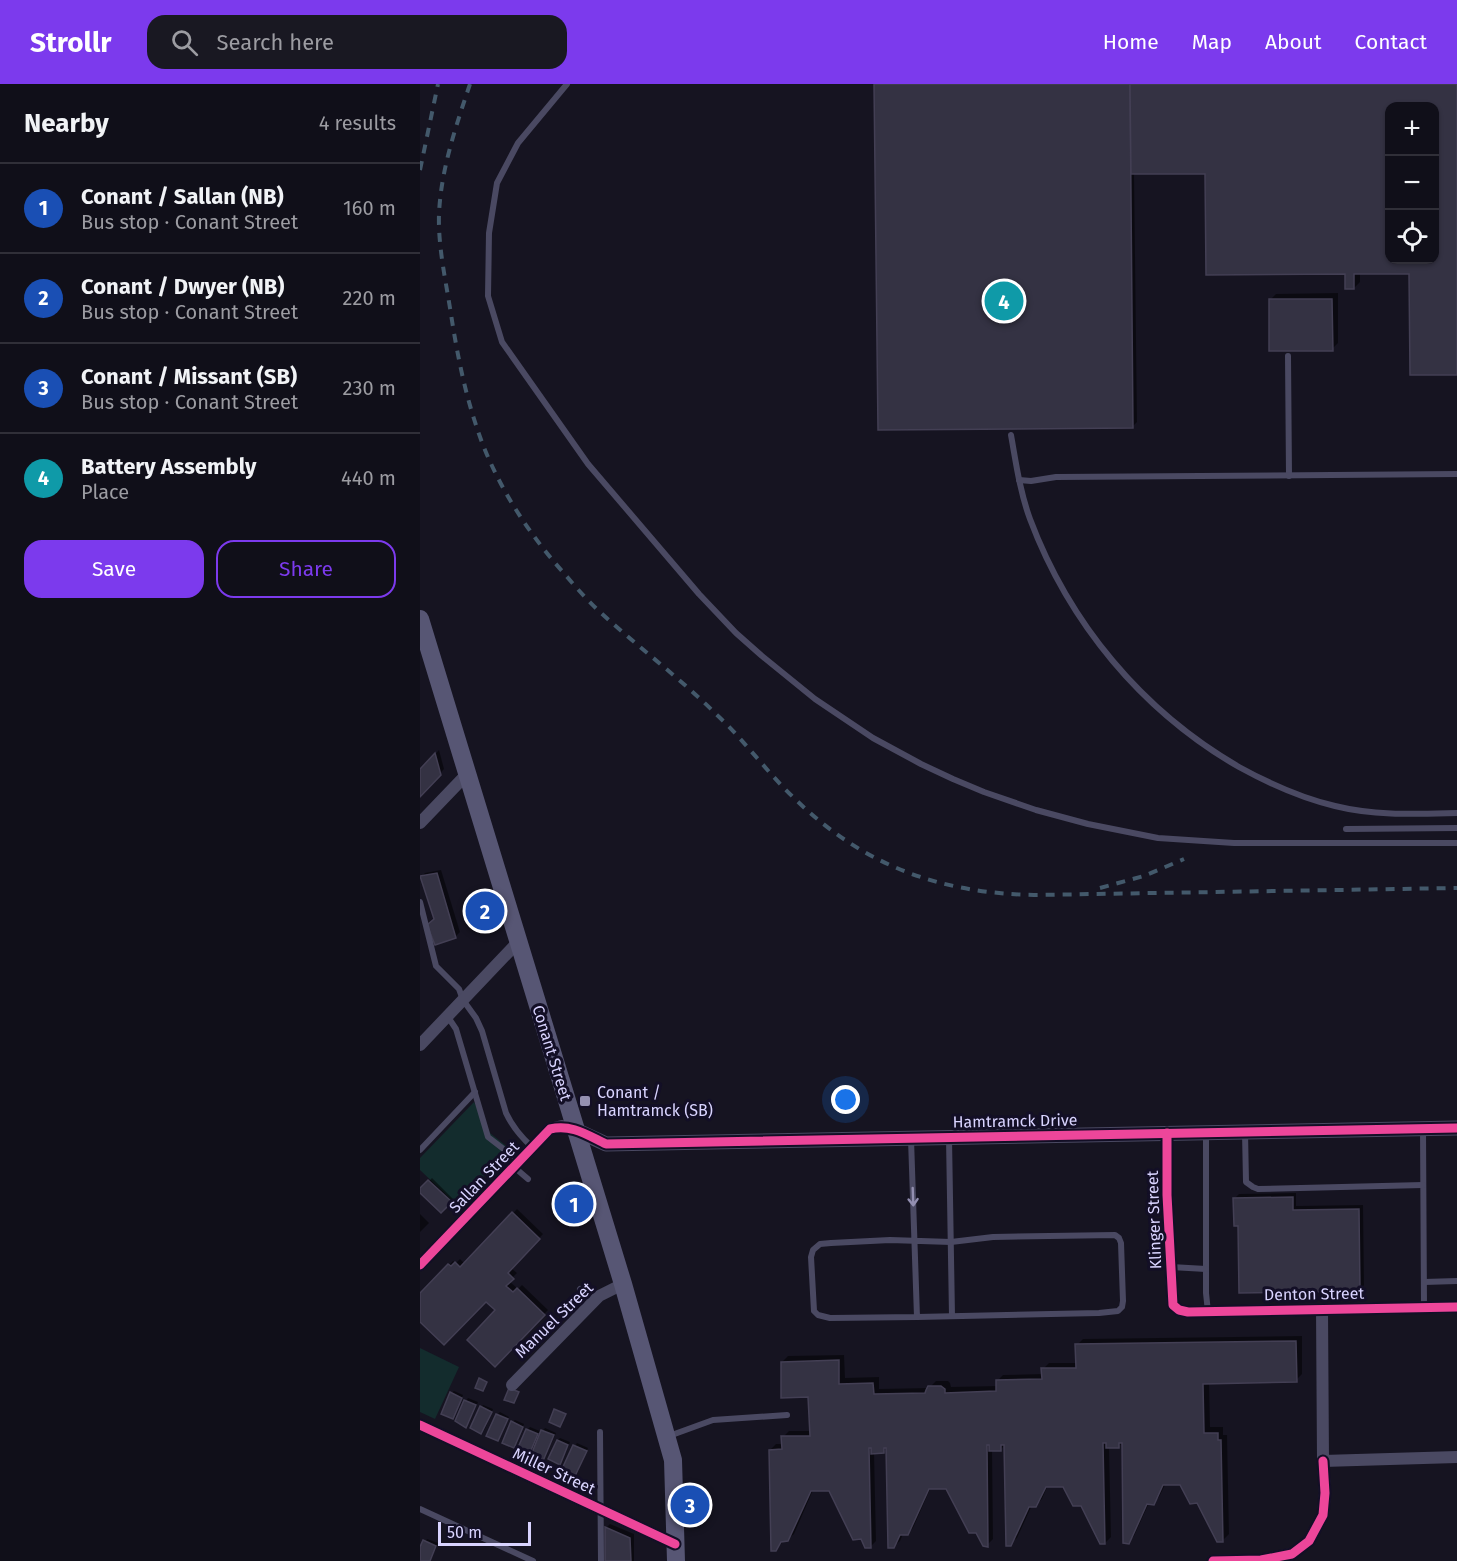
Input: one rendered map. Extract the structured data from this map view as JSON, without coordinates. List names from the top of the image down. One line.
{"streets":{"main road":["Conant Street"],"street":["Hamtramck Drive","Sallan Street","Klinger Street","Denton Street","Manuel Street","Miller Street"]},"crossings":[["Conant Street","Hamtramck Drive"],["Conant Street","Sallan Street"],["Conant Street","Manuel Street"],["Conant Street","Miller Street"],["Hamtramck Drive","Sallan Street"],["Hamtramck Drive","Klinger Street"],["Klinger Street","Denton Street"]],"places":{"transit":["Conant / Hamtramck (SB)"]},"scale_bar":"50 m","page":{"header":"Strollr","search":"Search here","nav":["Home","Map","About","Contact"],"heading":["Nearby","4 results"],"map_buttons":["+","−"],"list":[{"mark":"1","name":"Conant / Sallan (NB)","note":"Bus stop · Conant Street","value":"160 m"},{"mark":"2","name":"Conant / Dwyer (NB)","note":"Bus stop · Conant Street","value":"220 m"},{"mark":"3","name":"Conant / Missant (SB)","note":"Bus stop · Conant Street","value":"230 m"},{"mark":"4","name":"Battery Assembly","note":"Place","value":"440 m"}],"pins":["4","2","1","3"],"buttons":["Save","Share"],"scale":"50 m"}}
